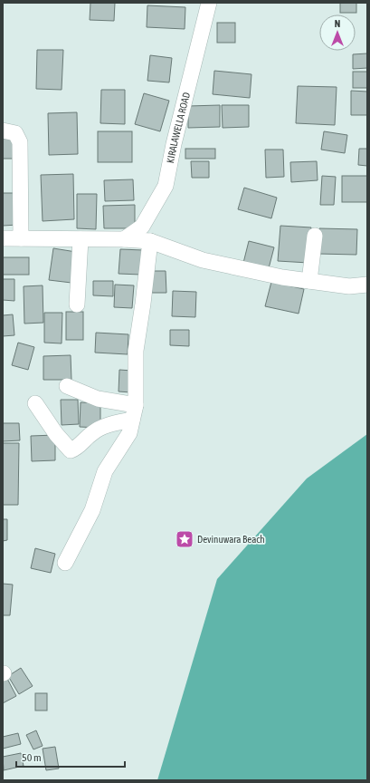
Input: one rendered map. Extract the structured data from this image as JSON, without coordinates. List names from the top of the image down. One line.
{"streets":{"street":["KIRALAWELLA ROAD"]},"places":{"place":["Devinuwara Beach"]},"scale_bar":"50 m","north":"top"}
